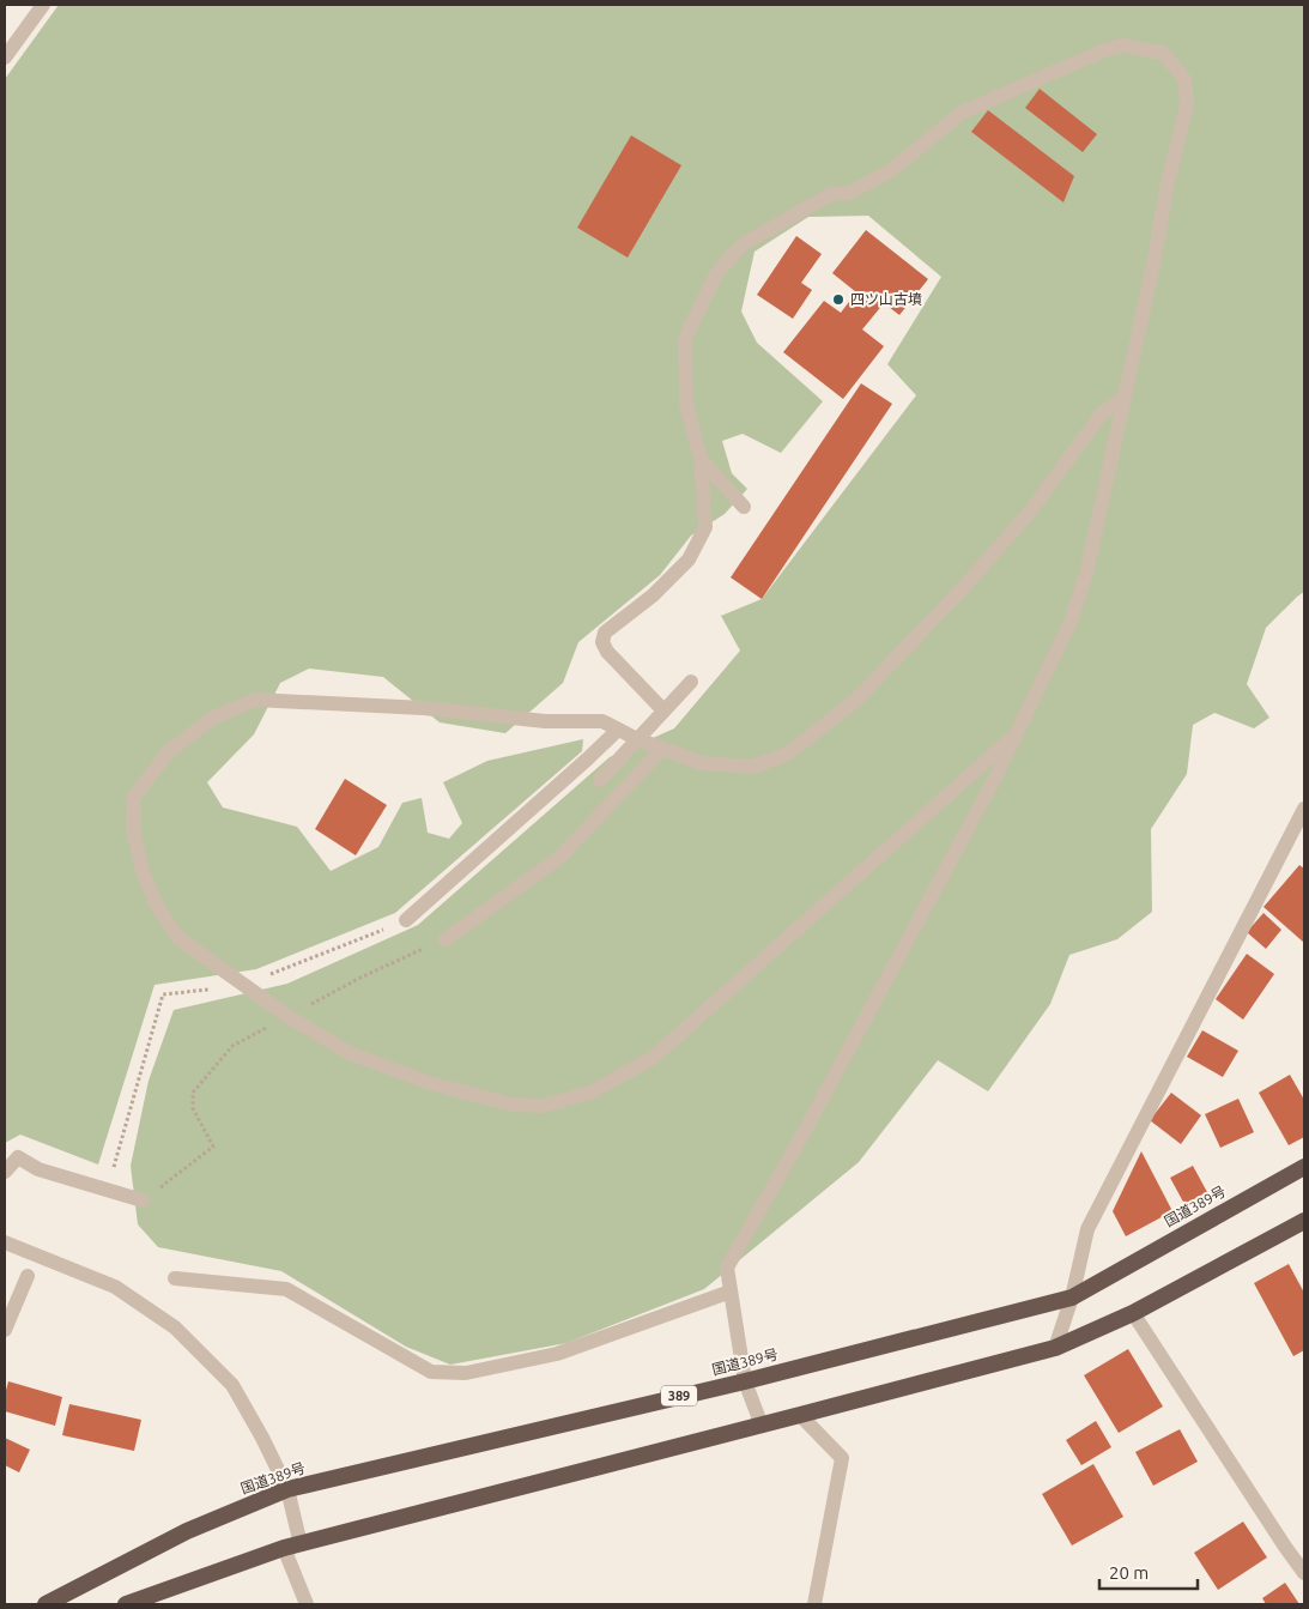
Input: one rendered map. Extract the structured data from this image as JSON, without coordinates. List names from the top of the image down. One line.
{"streets":{"highway":["国道389号","389"]},"places":["四ツ山古墳"],"scale_bar":"20 m"}
